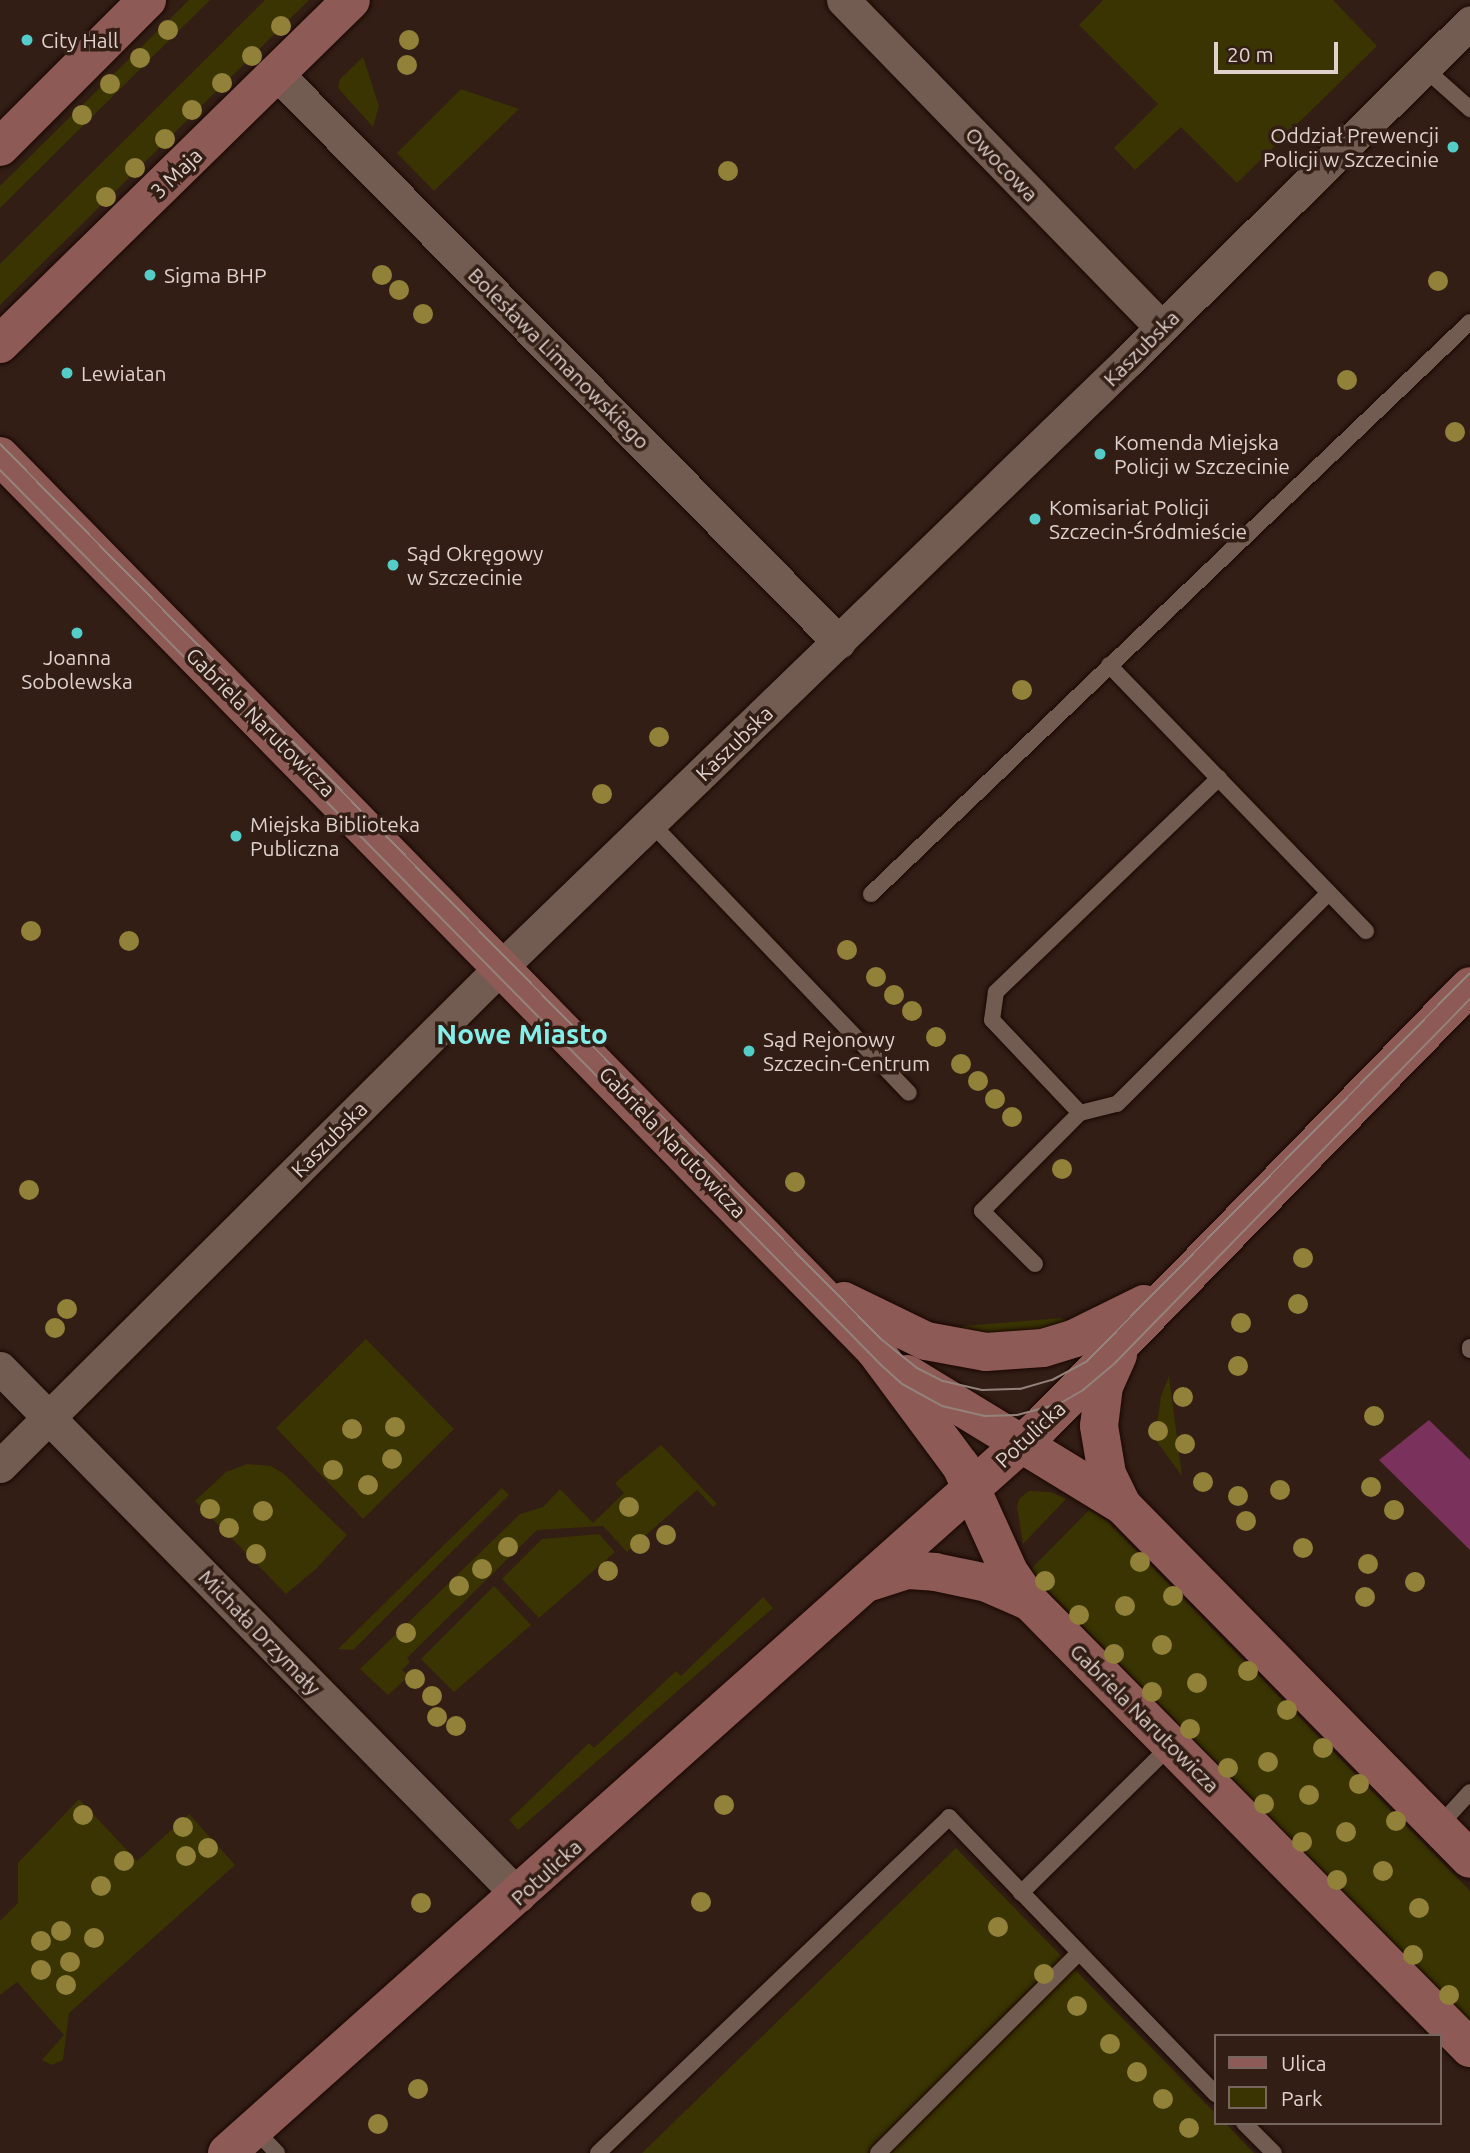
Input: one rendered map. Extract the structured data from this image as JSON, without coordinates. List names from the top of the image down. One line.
{"streets":{"street":["Owocowa","3 Maja","Kaszubska","Bolesława Limanowskiego","Gabriela Narutowicza","Potulicka","Michała Drzymały"]},"crossings":[["Owocowa","Kaszubska"],["3 Maja","Bolesława Limanowskiego"],["Kaszubska","Bolesława Limanowskiego"],["Kaszubska","Gabriela Narutowicza"],["Kaszubska","Michała Drzymały"],["Gabriela Narutowicza","Potulicka"],["Potulicka","Michała Drzymały"]],"districts":["Nowe Miasto"],"places":["City Hall","Oddział Prewencji Policji w Szczecinie","Sigma BHP","Lewiatan","Komenda Miejska Policji w Szczecinie","Komisariat Policji Szczecin-Śródmieście","Sąd Okręgowy w Szczecinie","Joanna Sobolewska","Miejska Biblioteka Publiczna","Sąd Rejonowy Szczecin-Centrum"],"legend":["Ulica","Park"],"scale_bar":"20 m"}
